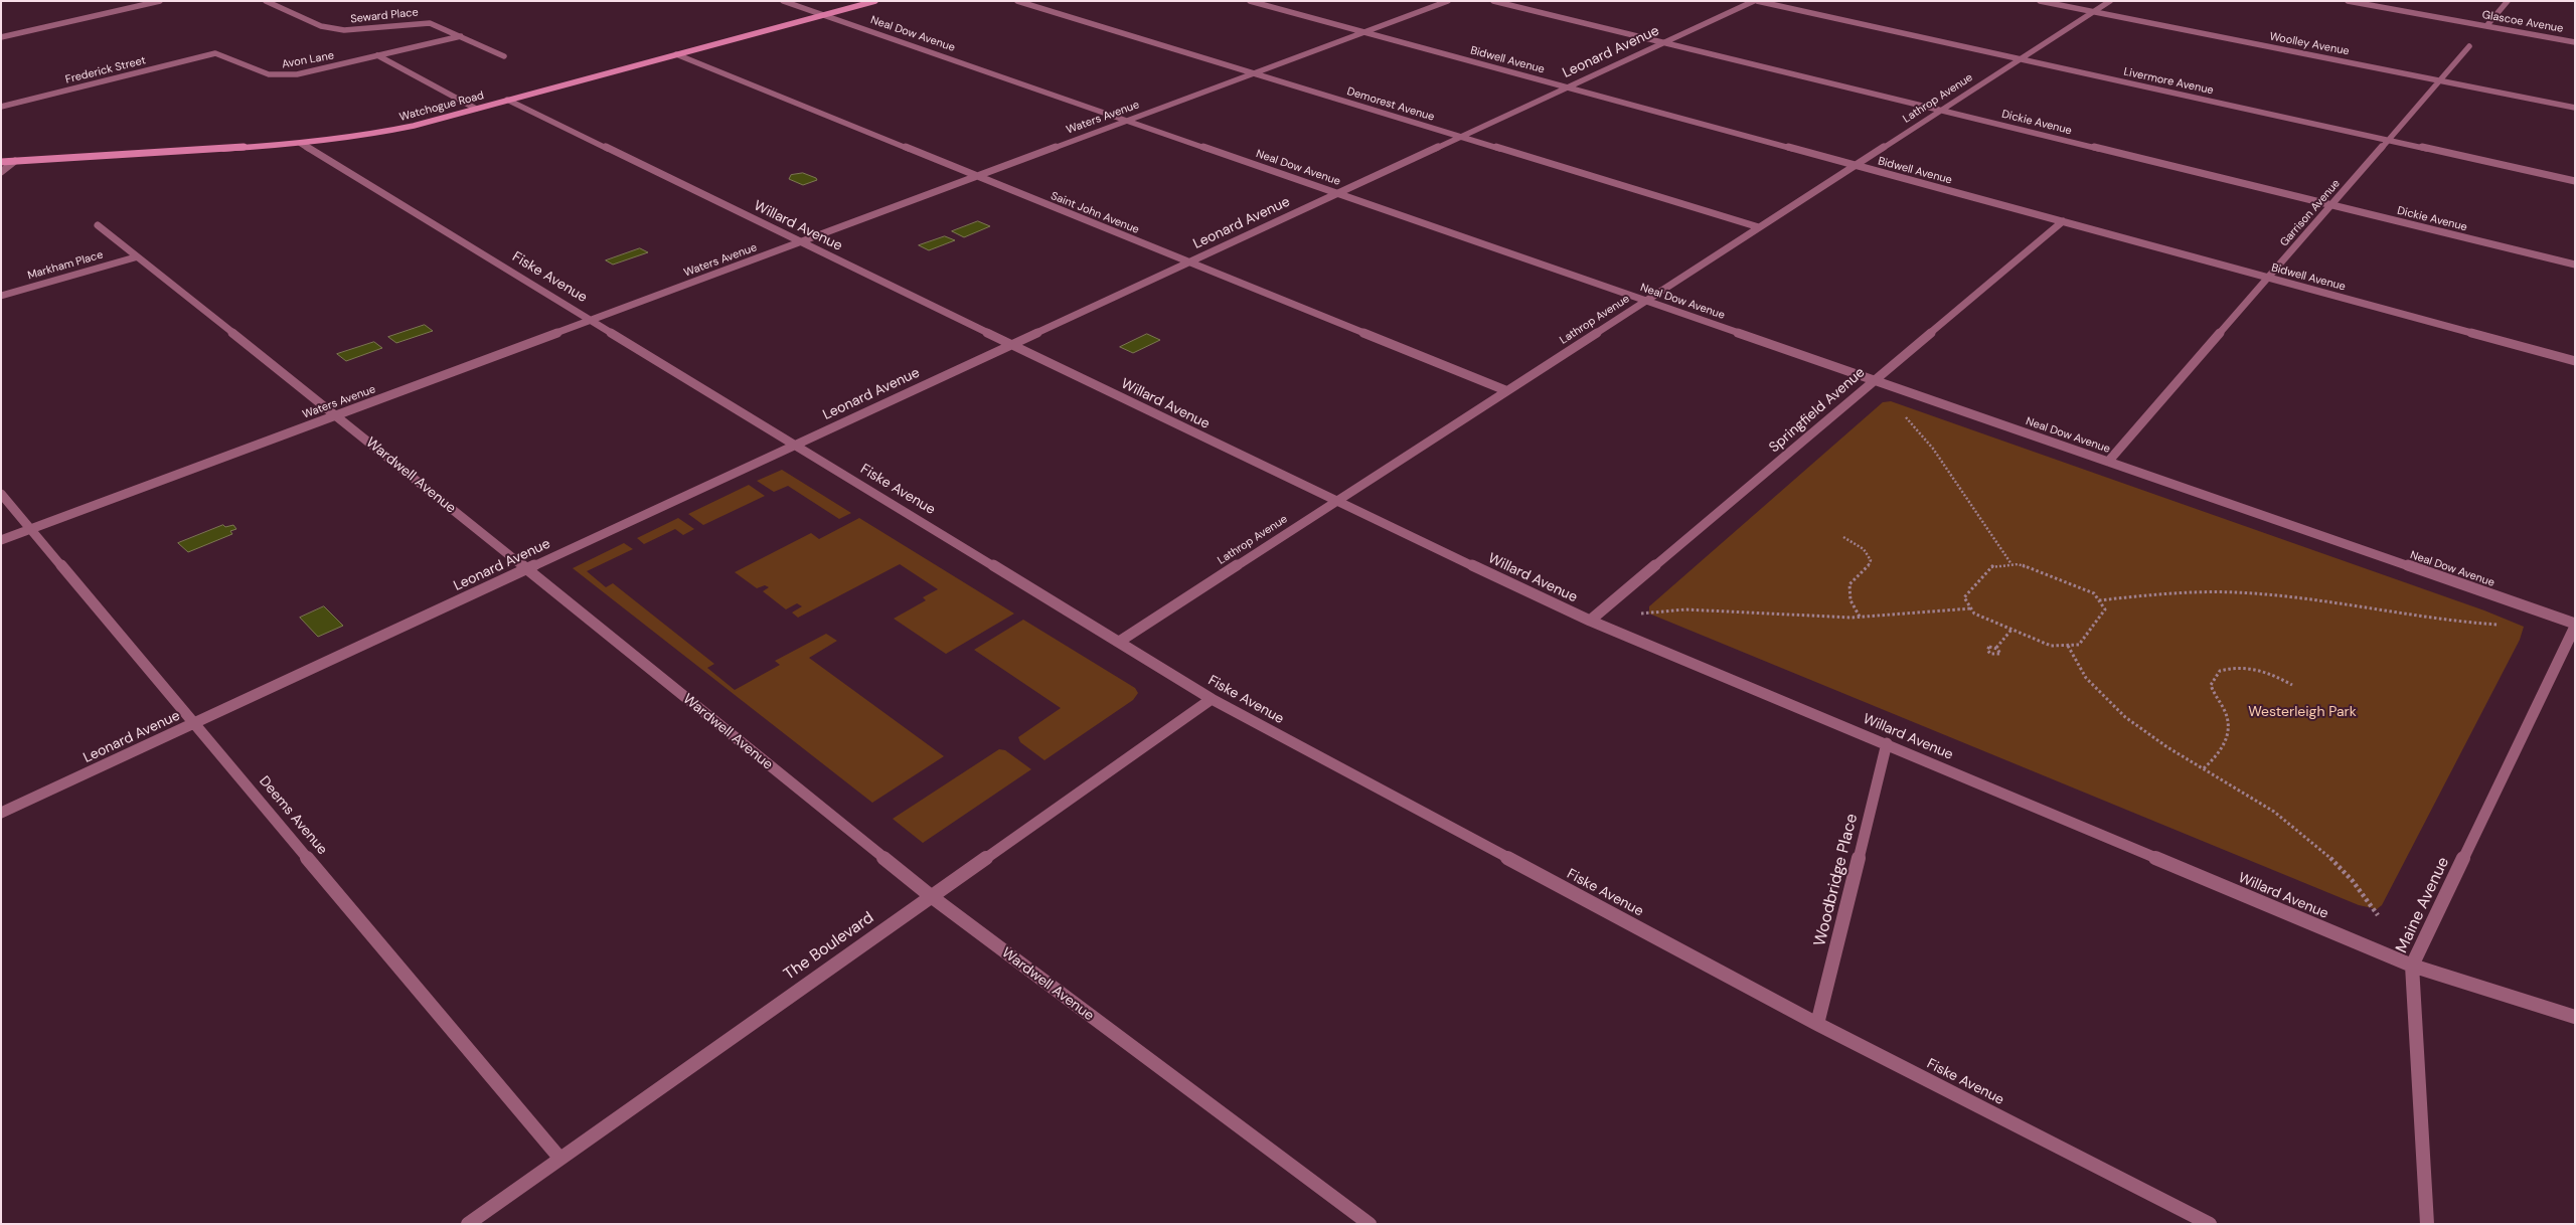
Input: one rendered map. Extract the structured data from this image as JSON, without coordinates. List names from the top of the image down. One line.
{"streets":{"street":["Seward Place","Glascoe Avenue","Neal Dow Avenue","Woolley Avenue","Leonard Avenue","Avon Lane","Bidwell Avenue","Frederick Street","Livermore Avenue","Lathrop Avenue","Demorest Avenue","Watchogue Road","Waters Avenue","Dickie Avenue","Saint John Avenue","Garrison Avenue","Willard Avenue","Markham Place","Fiske Avenue","Springfield Avenue","Wardwell Avenue","Deems Avenue","Woodbridge Place","Maine Avenue","The Boulevard"]},"crossings":[["Seward Place","Avon Lane"],["Neal Dow Avenue","Leonard Avenue"],["Neal Dow Avenue","Lathrop Avenue"],["Neal Dow Avenue","Watchogue Road"],["Neal Dow Avenue","Waters Avenue"],["Neal Dow Avenue","Garrison Avenue"],["Neal Dow Avenue","Springfield Avenue"],["Neal Dow Avenue","Maine Avenue"],["Woolley Avenue","Lathrop Avenue"],["Woolley Avenue","Garrison Avenue"],["Leonard Avenue","Bidwell Avenue"],["Leonard Avenue","Livermore Avenue"],["Leonard Avenue","Demorest Avenue"],["Leonard Avenue","Dickie Avenue"],["Leonard Avenue","Saint John Avenue"],["Leonard Avenue","Willard Avenue"],["Leonard Avenue","Fiske Avenue"],["Leonard Avenue","Wardwell Avenue"],["Leonard Avenue","Deems Avenue"],["Avon Lane","Frederick Street"],["Bidwell Avenue","Lathrop Avenue"],["Bidwell Avenue","Waters Avenue"],["Bidwell Avenue","Garrison Avenue"],["Bidwell Avenue","Springfield Avenue"],["Livermore Avenue","Lathrop Avenue"],["Livermore Avenue","Garrison Avenue"],["Lathrop Avenue","Demorest Avenue"],["Lathrop Avenue","Dickie Avenue"],["Lathrop Avenue","Saint John Avenue"],["Lathrop Avenue","Willard Avenue"],["Lathrop Avenue","Fiske Avenue"],["Demorest Avenue","Waters Avenue"],["Watchogue Road","Saint John Avenue"],["Watchogue Road","Willard Avenue"],["Watchogue Road","Fiske Avenue"],["Waters Avenue","Saint John Avenue"],["Waters Avenue","Willard Avenue"],["Waters Avenue","Fiske Avenue"],["Waters Avenue","Wardwell Avenue"],["Waters Avenue","Deems Avenue"],["Dickie Avenue","Garrison Avenue"],["Willard Avenue","Springfield Avenue"],["Willard Avenue","Woodbridge Place"],["Willard Avenue","Maine Avenue"],["Markham Place","Wardwell Avenue"],["Fiske Avenue","Woodbridge Place"],["Fiske Avenue","The Boulevard"],["Wardwell Avenue","The Boulevard"],["Deems Avenue","The Boulevard"]],"parks":["Westerleigh Park"]}
